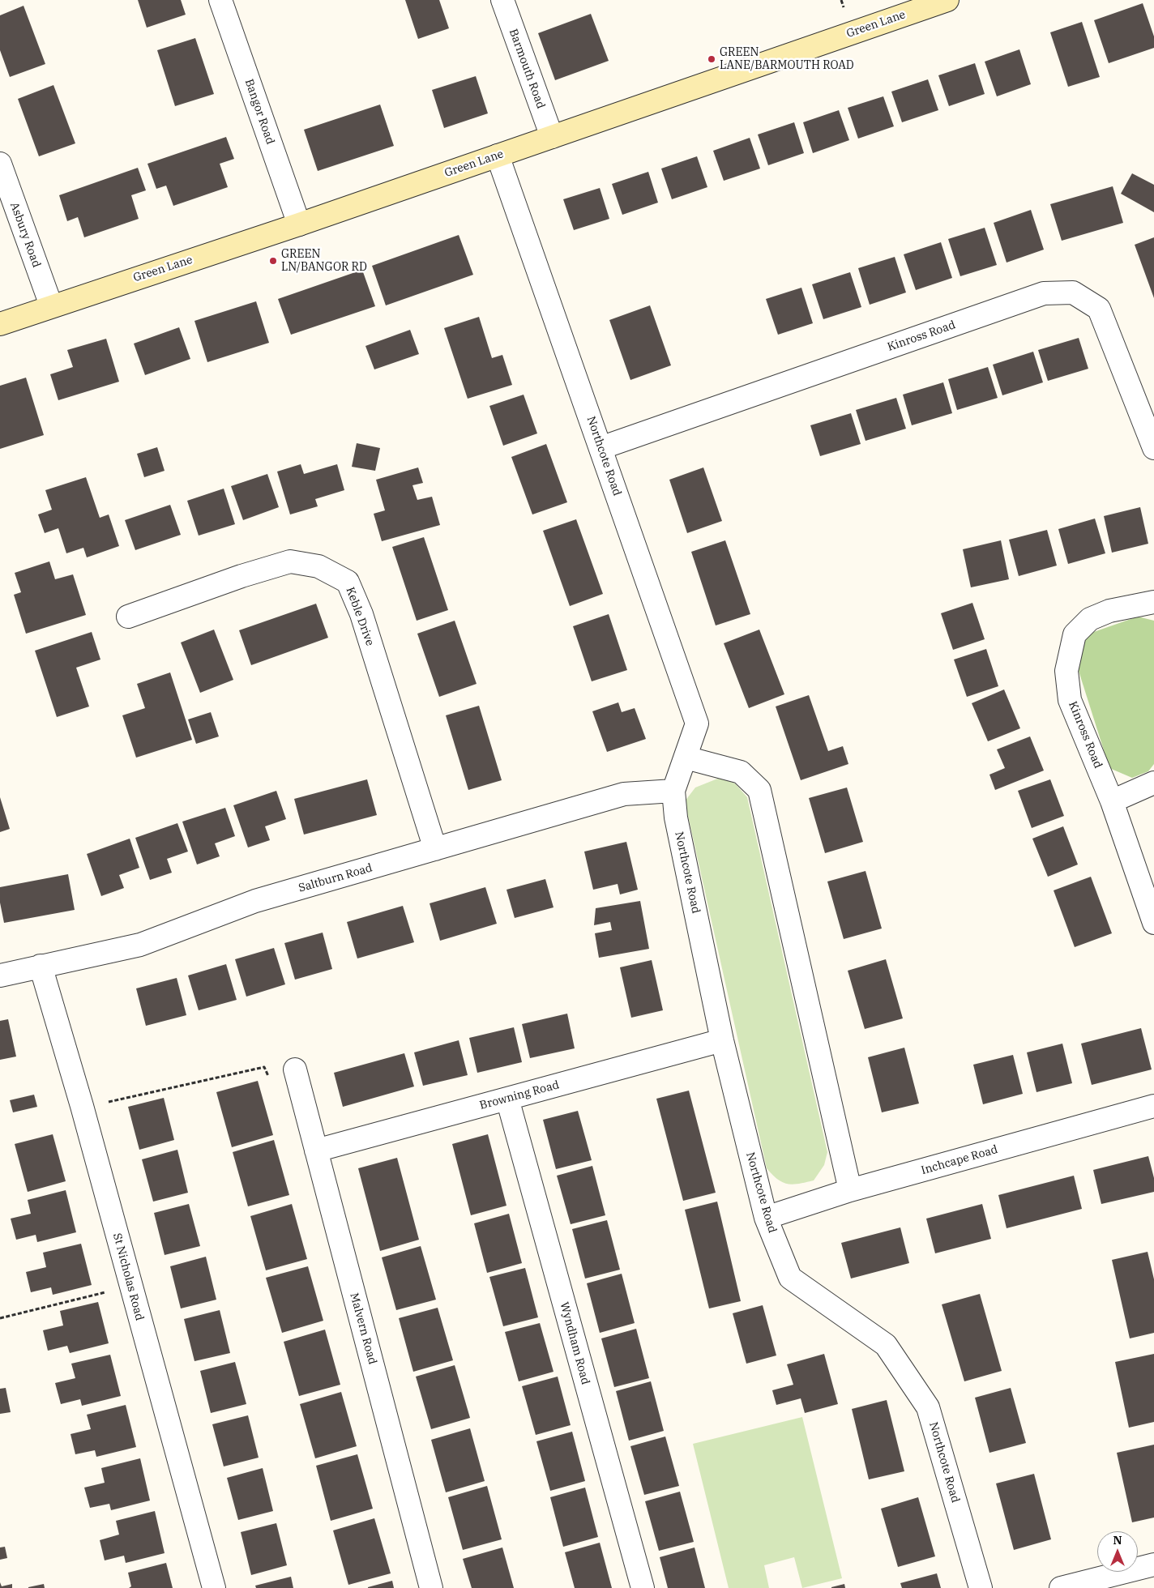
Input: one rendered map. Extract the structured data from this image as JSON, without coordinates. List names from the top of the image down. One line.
{"streets":{"street":["Green Lane","Barmouth Road","Bangor Road","Asbury Road","Kinross Road","Northcote Road","Keble Drive","Saltburn Road","Browning Road","Inchcape Road","St Nicholas Road","Malvern Road","Wyndham Road"]},"crossings":[["Green Lane","Barmouth Road"],["Green Lane","Bangor Road"],["Green Lane","Asbury Road"],["Green Lane","Northcote Road"],["Kinross Road","Northcote Road"],["Northcote Road","Saltburn Road"],["Northcote Road","Browning Road"],["Northcote Road","Inchcape Road"],["Keble Drive","Saltburn Road"],["Saltburn Road","St Nicholas Road"],["Browning Road","Malvern Road"],["Browning Road","Wyndham Road"]],"places":["GREEN LANE/BARMOUTH ROAD","GREEN LN/BANGOR RD"],"north":"top"}
